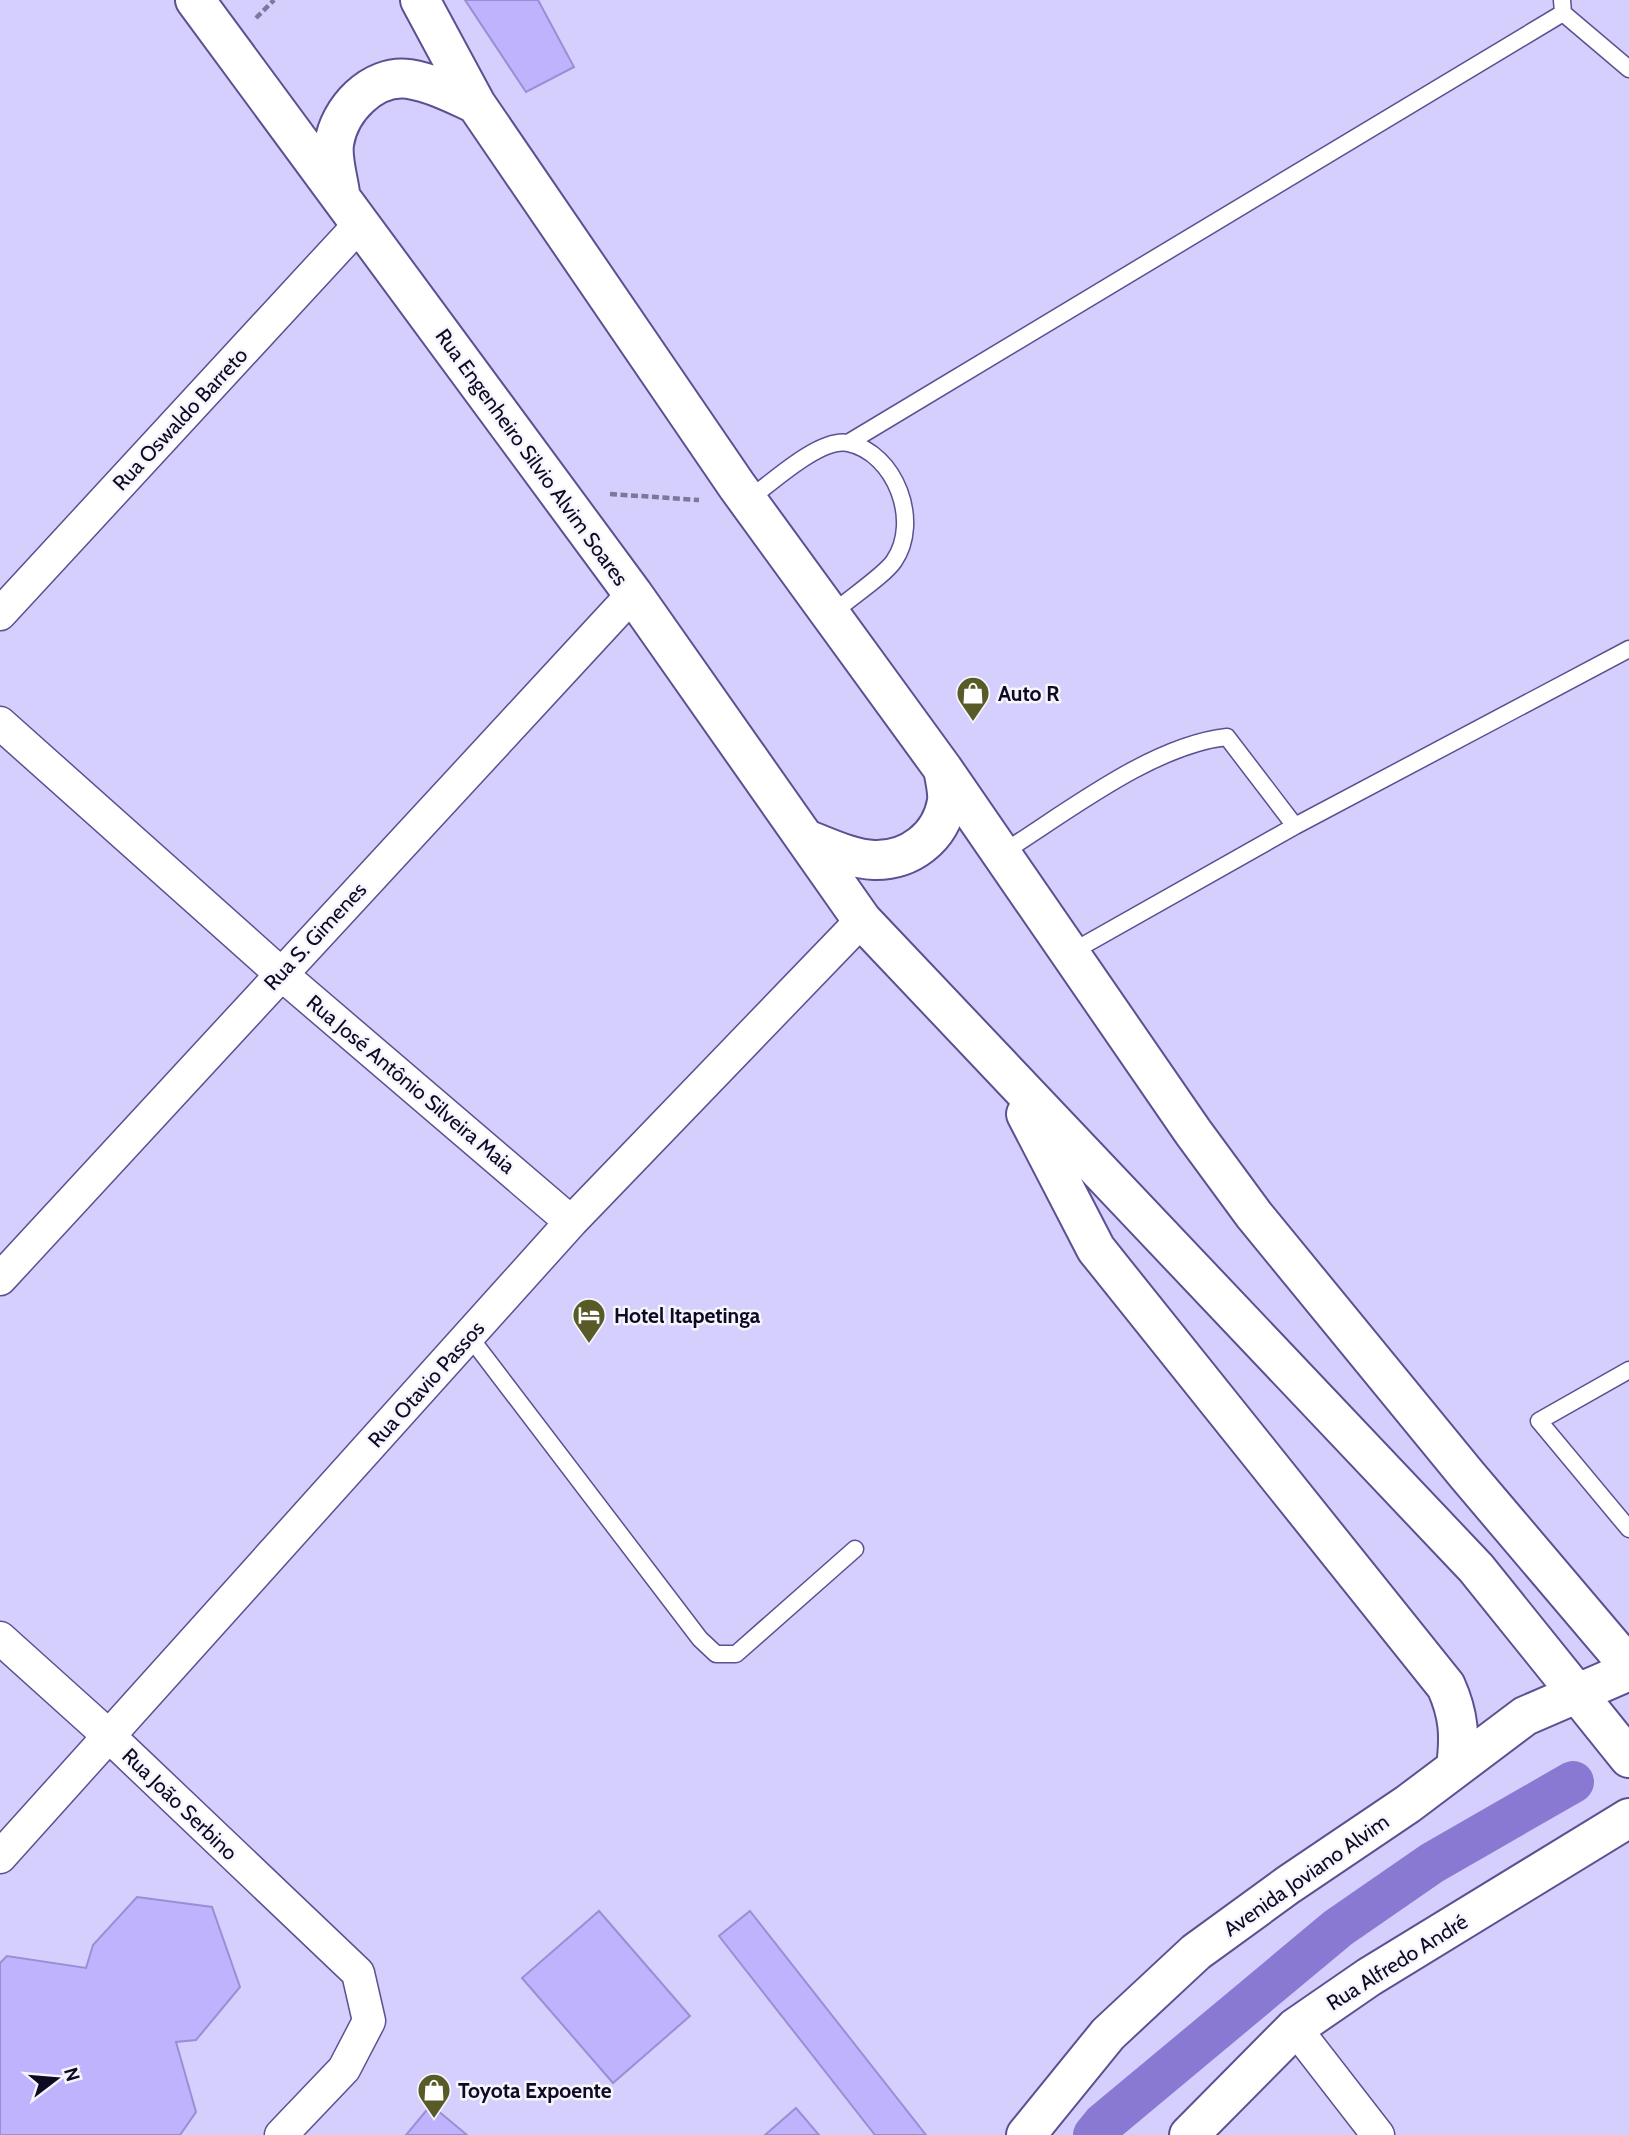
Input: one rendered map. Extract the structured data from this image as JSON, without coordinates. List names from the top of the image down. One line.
{"streets":{"main road":["Rua Engenheiro Silvio Alvim Soares","Avenida Joviano Alvim","Rua Alfredo André"],"street":["Rua Oswaldo Barreto","Rua S. Gimenes","Rua José Antônio Silveira Maia","Rua Otavio Passos","Rua João Serbino"]},"crossings":[["Rua Oswaldo Barreto","Rua Engenheiro Silvio Alvim Soares"],["Rua Engenheiro Silvio Alvim Soares","Rua S. Gimenes"],["Rua Engenheiro Silvio Alvim Soares","Rua Otavio Passos"],["Rua Engenheiro Silvio Alvim Soares","Avenida Joviano Alvim"],["Rua S. Gimenes","Rua José Antônio Silveira Maia"],["Rua José Antônio Silveira Maia","Rua Otavio Passos"],["Rua Otavio Passos","Rua João Serbino"]],"places":{"shop":["Auto R","Toyota Expoente"],"hotel":["Hotel Itapetinga"]},"north":"right"}
